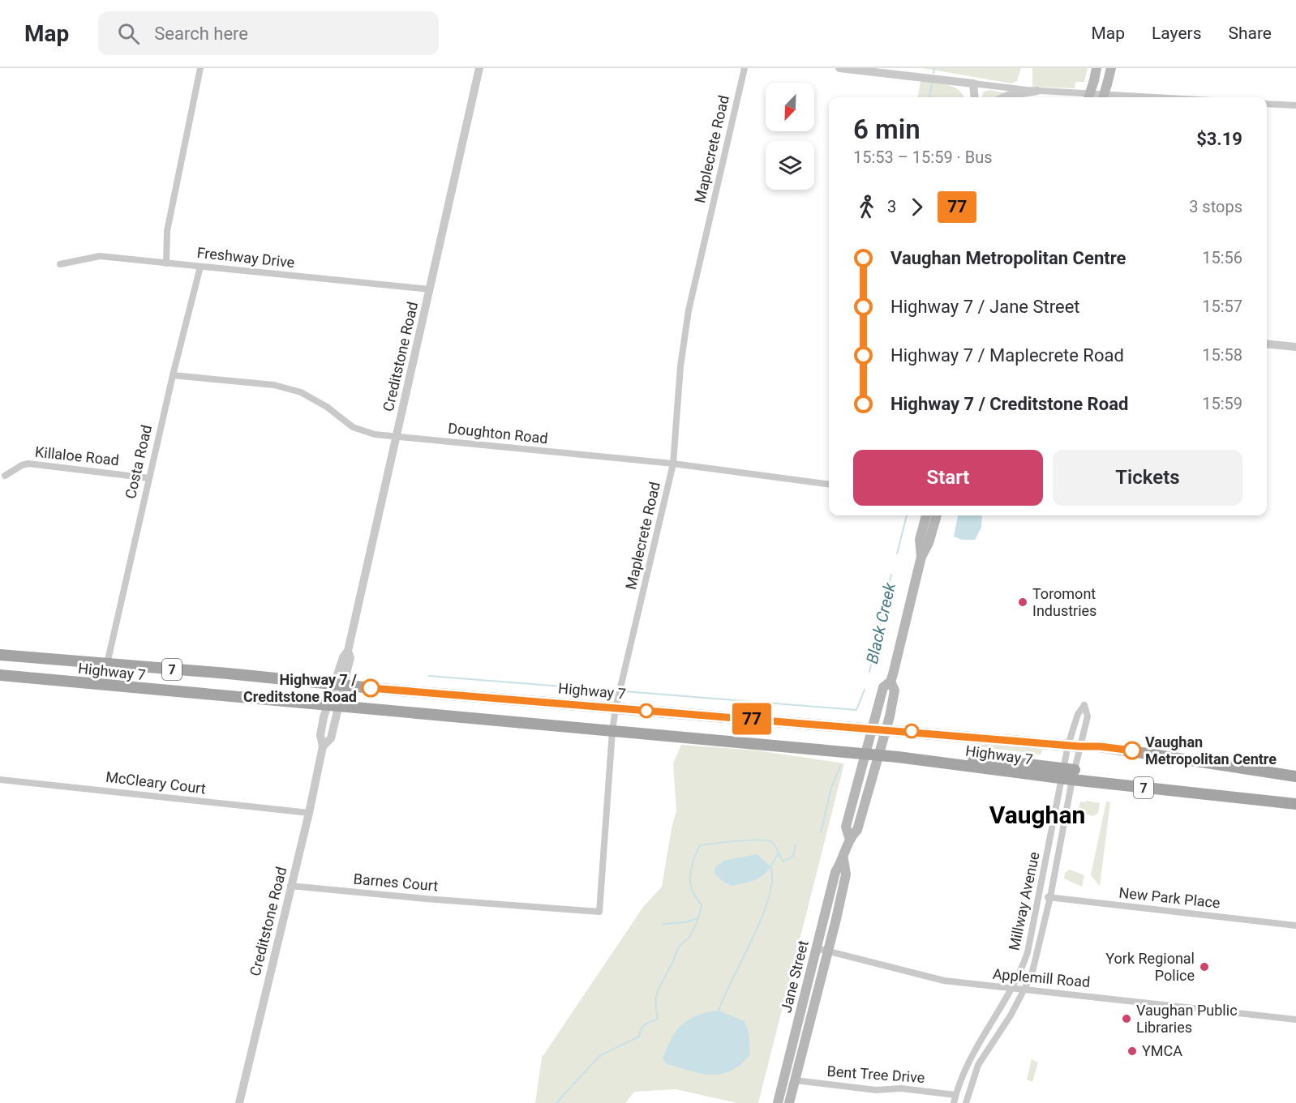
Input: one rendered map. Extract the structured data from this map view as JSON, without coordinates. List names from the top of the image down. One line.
{"streets":{"main road":["7","Highway 7","Jane Street"],"street":["Maplecrete Road","Freshway Drive","Creditstone Road","Doughton Road","Killaloe Road","Costa Road","McCleary Court","Barnes Court","New Park Place","Millway Avenue","Applemill Road","Bent Tree Drive"]},"crossings":[["Maplecrete Road","Doughton Road"],["Maplecrete Road","Highway 7"],["Maplecrete Road","Barnes Court"],["Freshway Drive","Creditstone Road"],["Freshway Drive","Costa Road"],["Creditstone Road","Doughton Road"],["Creditstone Road","Highway 7"],["Creditstone Road","McCleary Court"],["Creditstone Road","Barnes Court"],["Doughton Road","Costa Road"],["Killaloe Road","Costa Road"],["Costa Road","Highway 7"],["Highway 7","Millway Avenue"],["Highway 7","Jane Street"],["New Park Place","Millway Avenue"],["Millway Avenue","Applemill Road"],["Millway Avenue","Bent Tree Drive"],["Jane Street","Applemill Road"],["Jane Street","Bent Tree Drive"]],"districts":["Vaughan"],"water":["Black Creek"],"places":["Toromont Industries","Highway 7 / Creditstone Road","Vaughan Metropolitan Centre","York Regional Police","Vaughan Public Libraries","YMCA"],"lines":["bus line 77"],"north":"bottom left","page":{"header":"Map","search":"Search here","nav":["Map","Layers","Share"],"on_map":"77","heading":["6 min","15:53 – 15:59 · Bus","$3.19"],"legs":["3","77","3 stops"],"list":[{"name":"Vaughan Metropolitan Centre","value":"15:56"},{"name":"Highway 7 / Jane Street","value":"15:57"},{"name":"Highway 7 / Maplecrete Road","value":"15:58"},{"name":"Highway 7 / Creditstone Road","value":"15:59"}],"buttons":["Start","Tickets"]}}
